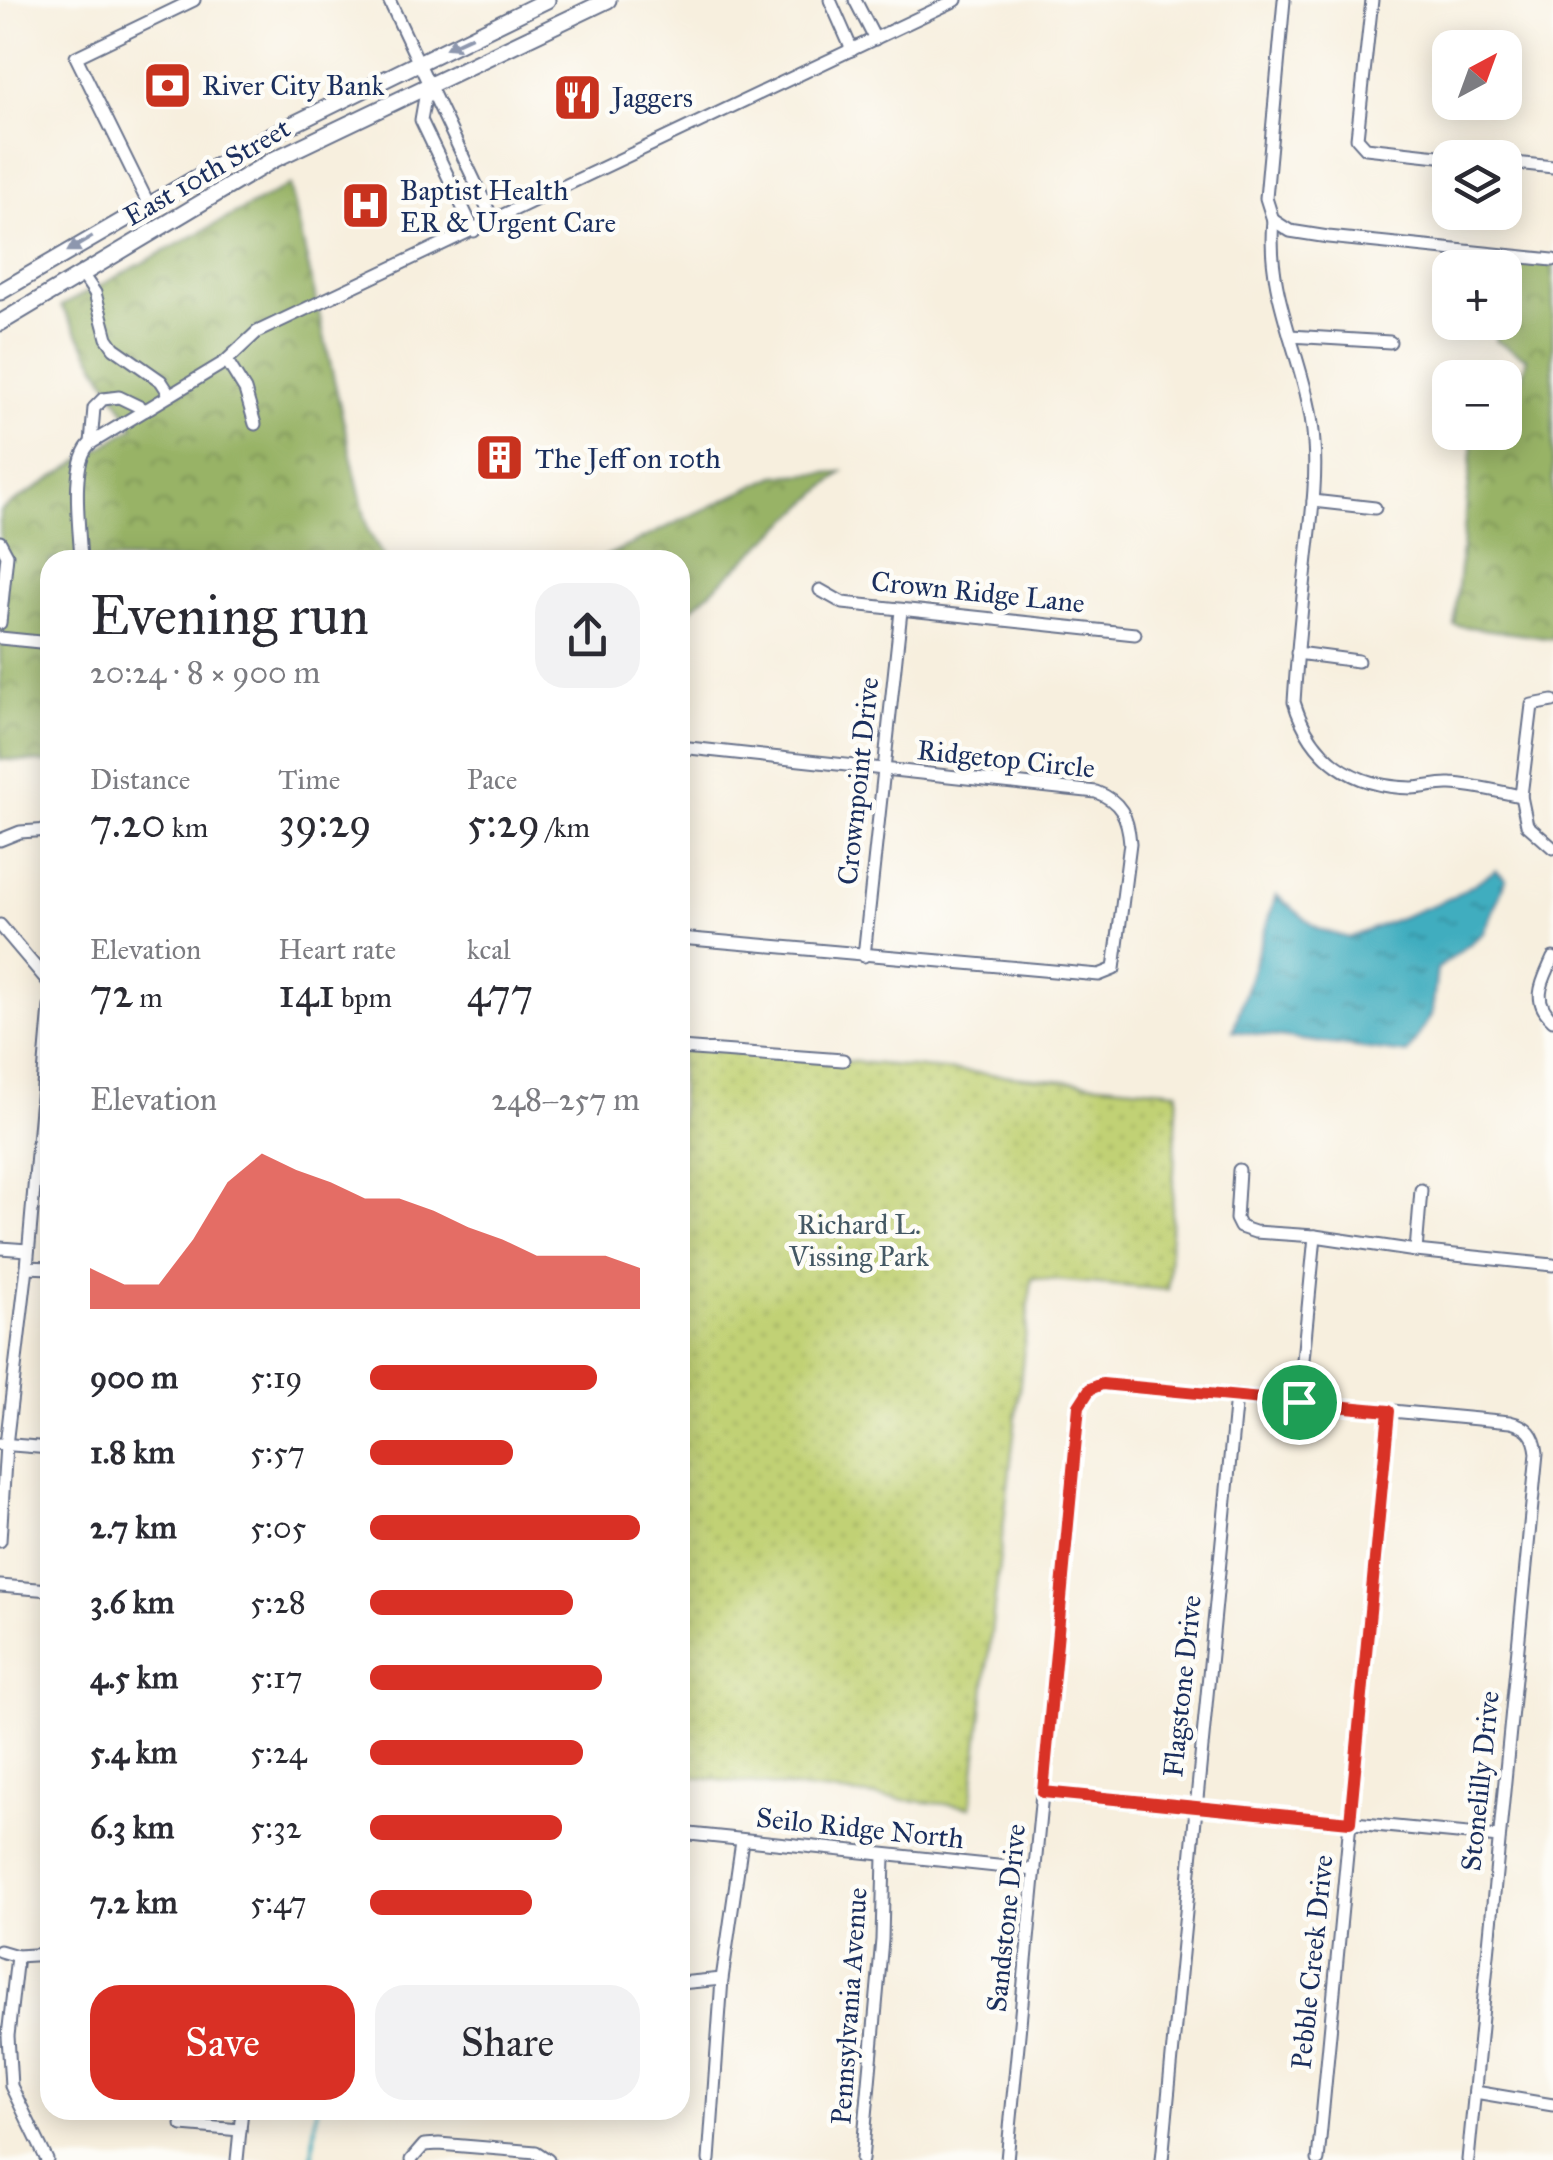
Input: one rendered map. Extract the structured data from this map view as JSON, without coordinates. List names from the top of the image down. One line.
{"streets":{"main road":["East 10th Street"],"street":["Crown Ridge Lane","Ridgetop Circle","Crownpoint Drive","Flagstone Drive","Stonelilly Drive","Seilo Ridge North","Sandstone Drive","Pebble Creek Drive","Pennsylvania Avenue"]},"crossings":[["Crown Ridge Lane","Crownpoint Drive"],["Ridgetop Circle","Crownpoint Drive"],["Flagstone Drive","Sandstone Drive"],["Stonelilly Drive","Sandstone Drive"],["Seilo Ridge North","Sandstone Drive"],["Seilo Ridge North","Pennsylvania Avenue"],["Sandstone Drive","Pebble Creek Drive"]],"parks":["Richard L. Vissing Park"],"places":{"bank":["River City Bank"],"restaurant":["Jaggers"],"hospital":["Baptist Health ER & Urgent Care"],"building":["The Jeff on 10th"]},"north":"top right","page":{"map_buttons":["+","−"],"heading":["Evening run","20:24 · 8 × 900 m"],"stats":[["Distance","7.20 km"],["Time","39:29"],["Pace","5:29 /km"],["Elevation","72 m"],["Heart rate","141 bpm"],["kcal","477"]],"chart":["Elevation","248–257 m"],"list":[{"name":"900 m","note":"5:19"},{"name":"1.8 km","note":"5:57"},{"name":"2.7 km","note":"5:05"},{"name":"3.6 km","note":"5:28"},{"name":"4.5 km","note":"5:17"},{"name":"5.4 km","note":"5:24"},{"name":"6.3 km","note":"5:32"},{"name":"7.2 km","note":"5:47"}],"buttons":["Save","Share"]}}
